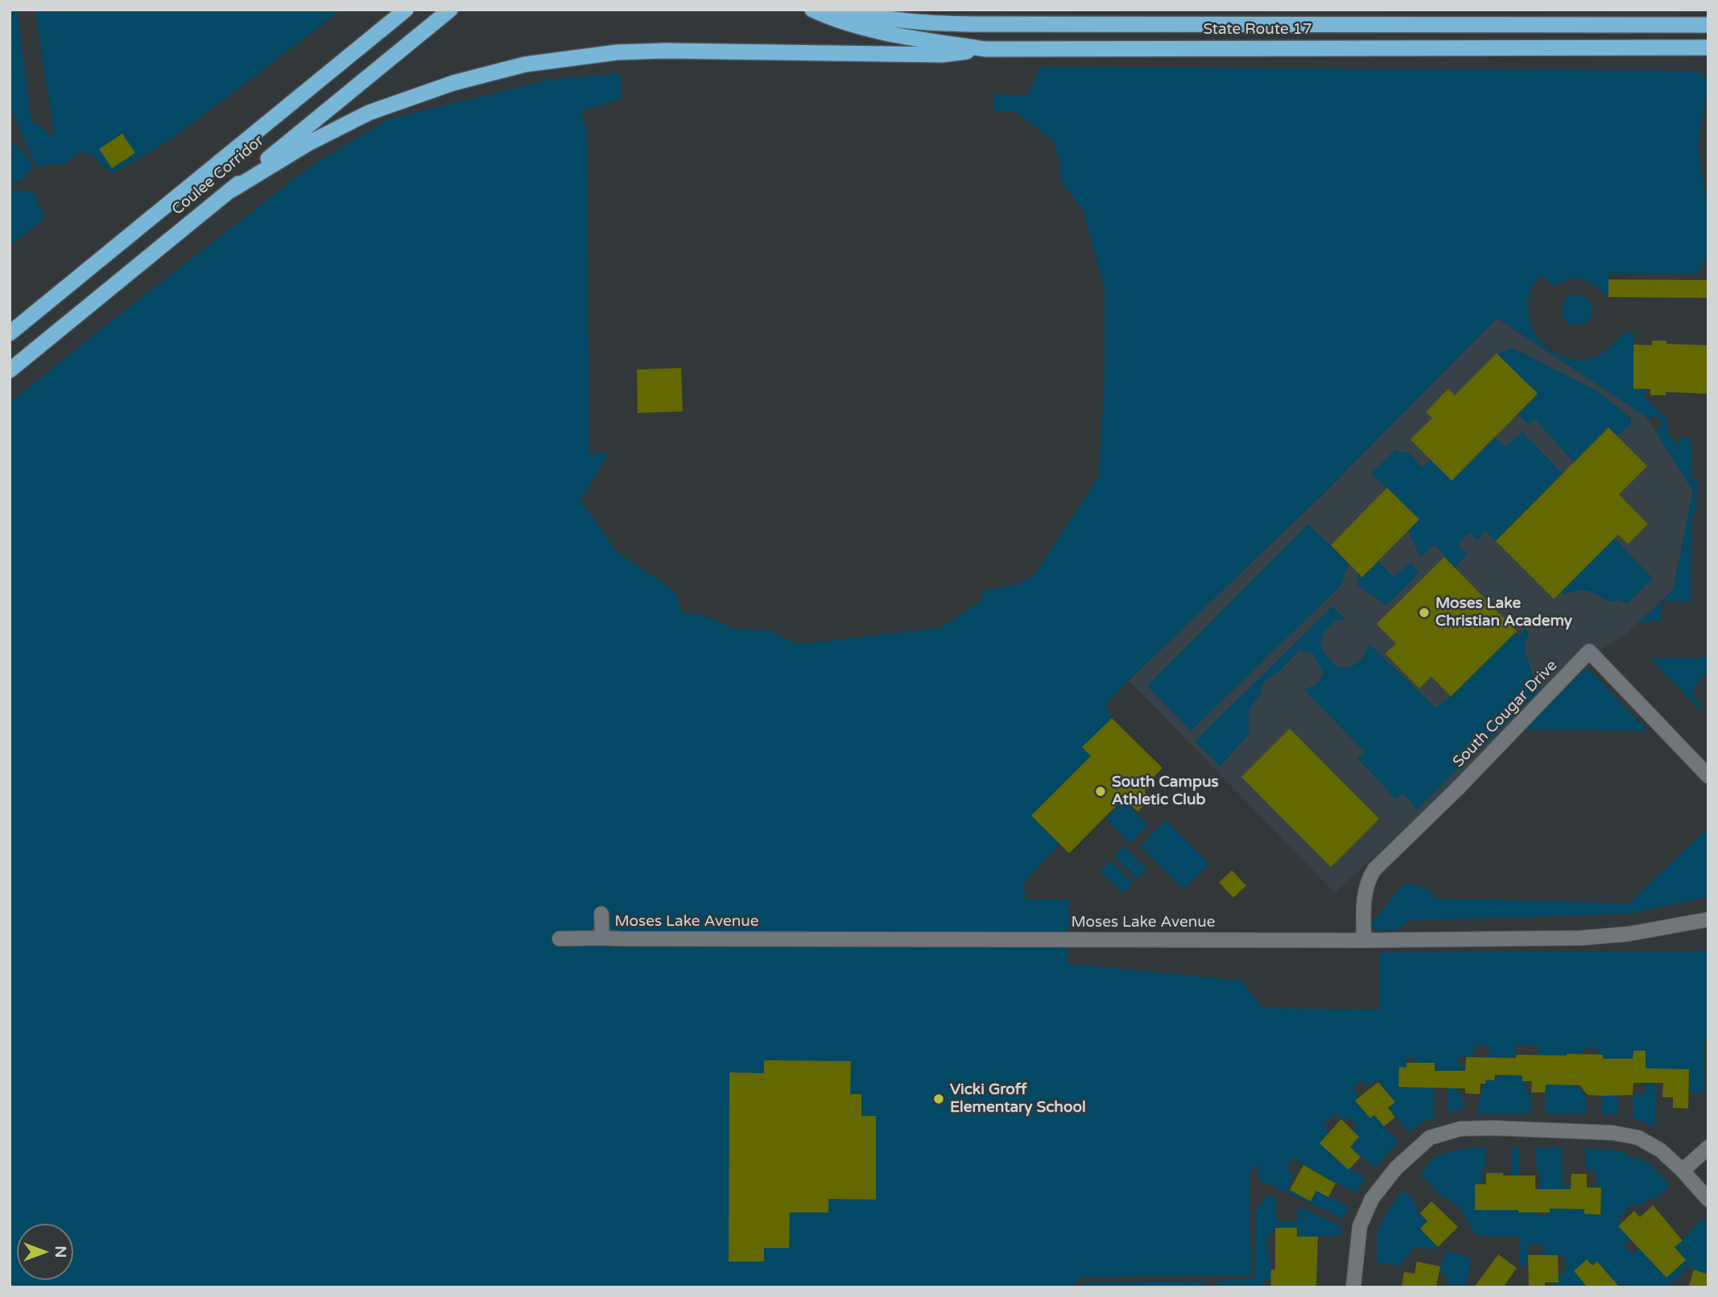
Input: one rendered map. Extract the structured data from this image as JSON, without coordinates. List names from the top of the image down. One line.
{"streets":{"highway":["State Route 17","Coulee Corridor"],"street":["South Cougar Drive","Moses Lake Avenue"]},"crossings":[["South Cougar Drive","Moses Lake Avenue"]],"places":["Moses Lake Christian Academy","South Campus Athletic Club","Vicki Groff Elementary School"],"north":"right"}
